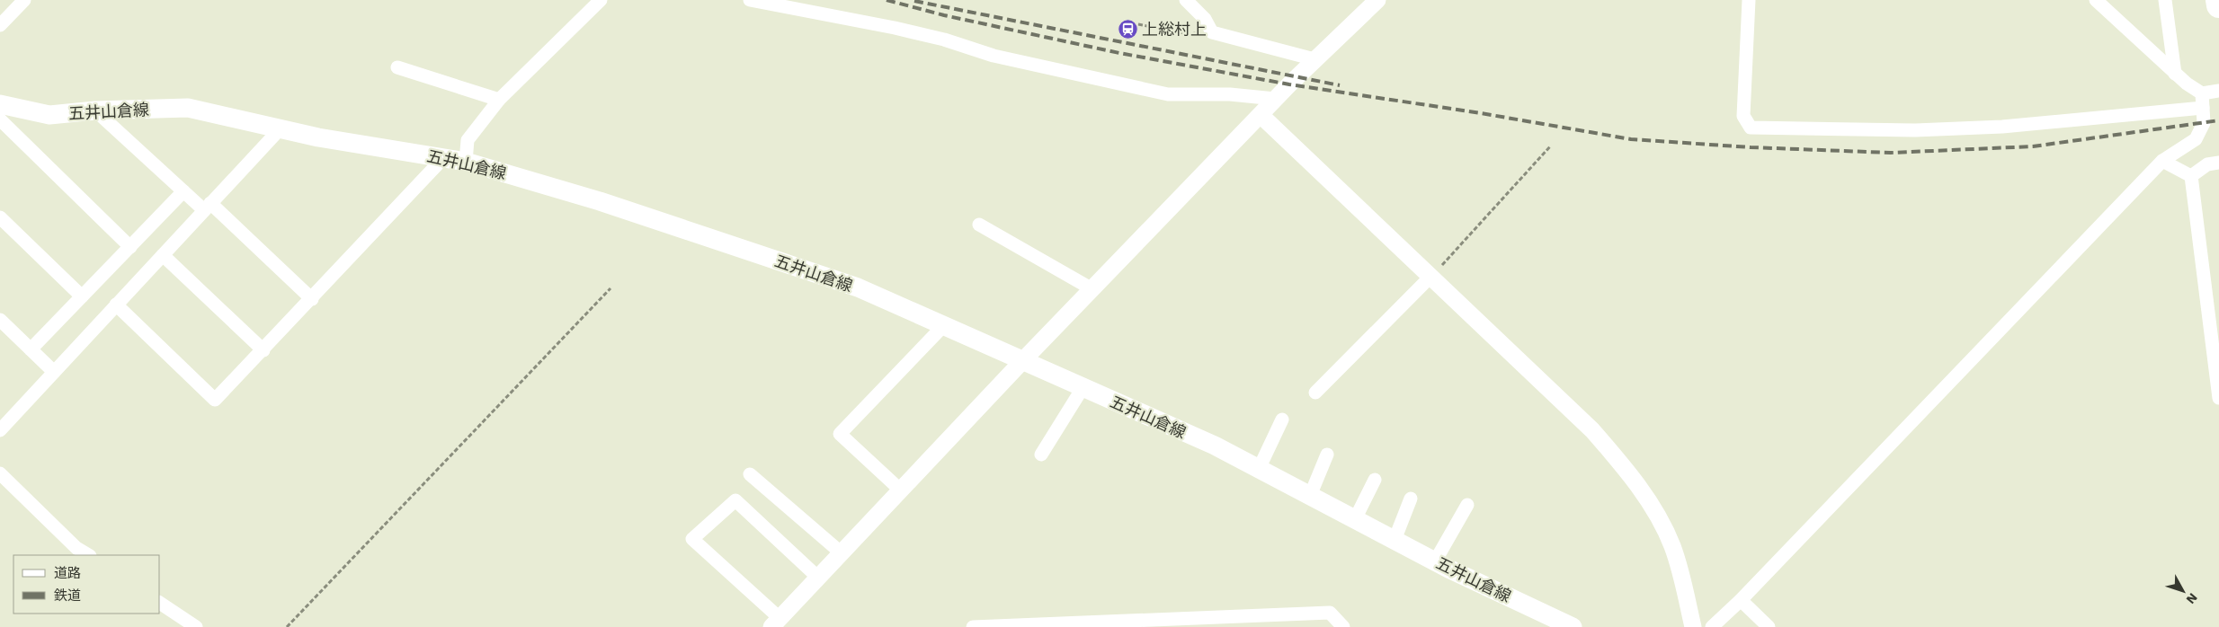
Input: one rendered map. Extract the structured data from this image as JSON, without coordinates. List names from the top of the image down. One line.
{"streets":{"main road":["五井山倉線"]},"places":{"station":["上総村上"]},"legend":["道路","鉄道"],"north":"bottom right"}
